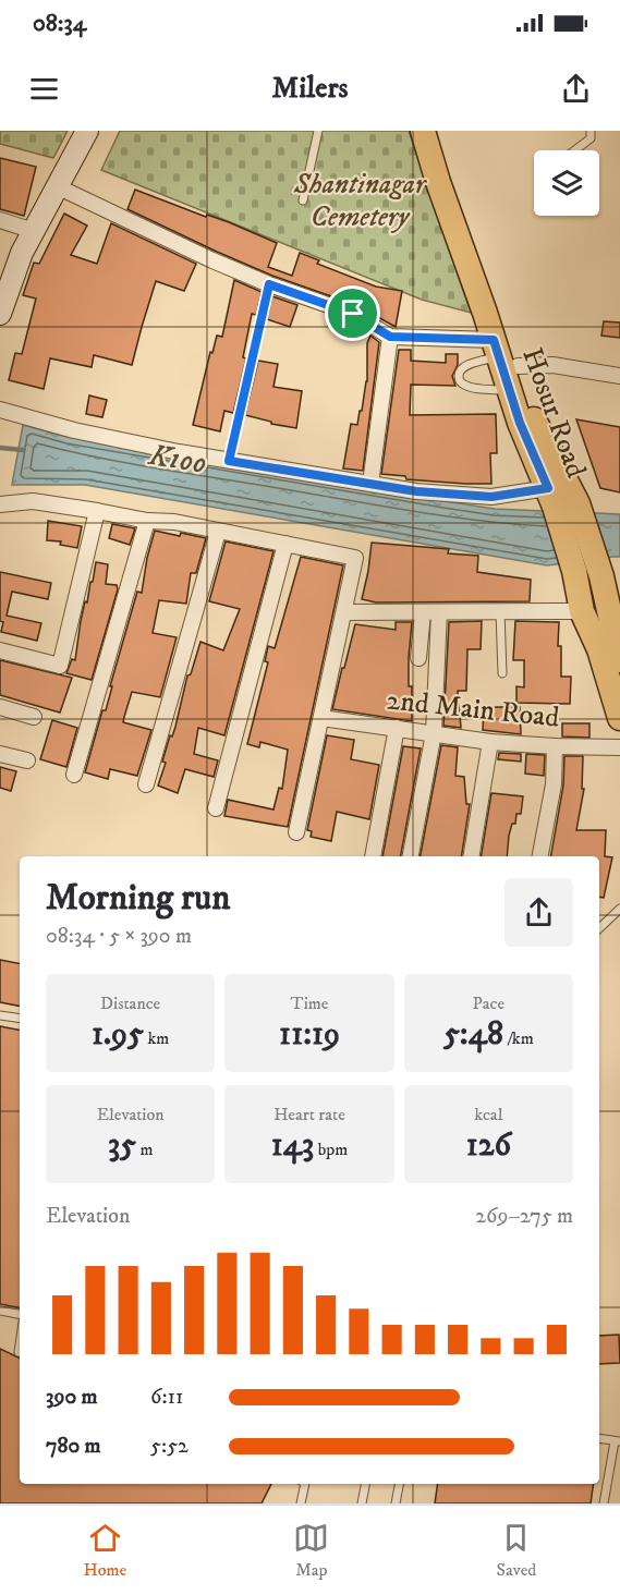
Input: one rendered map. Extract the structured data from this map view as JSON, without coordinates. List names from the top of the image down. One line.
{"streets":{"main road":["Hosur Road"],"street":["2nd Main Road"]},"water":["K100"],"parks":["Shantinagar Cemetery"],"page":{"status":"08:34","header":"Milers","heading":["Morning run","08:34 · 5 × 390 m"],"stats":[["Distance","1.95 km"],["Time","11:19"],["Pace","5:48 /km"],["Elevation","35 m"],["Heart rate","143 bpm"],["kcal","126"]],"chart":["Elevation","269–275 m"],"list":[{"name":"390 m","note":"6:11"},{"name":"780 m","note":"5:52"}],"tabs":["Home","Map","Saved"]}}
